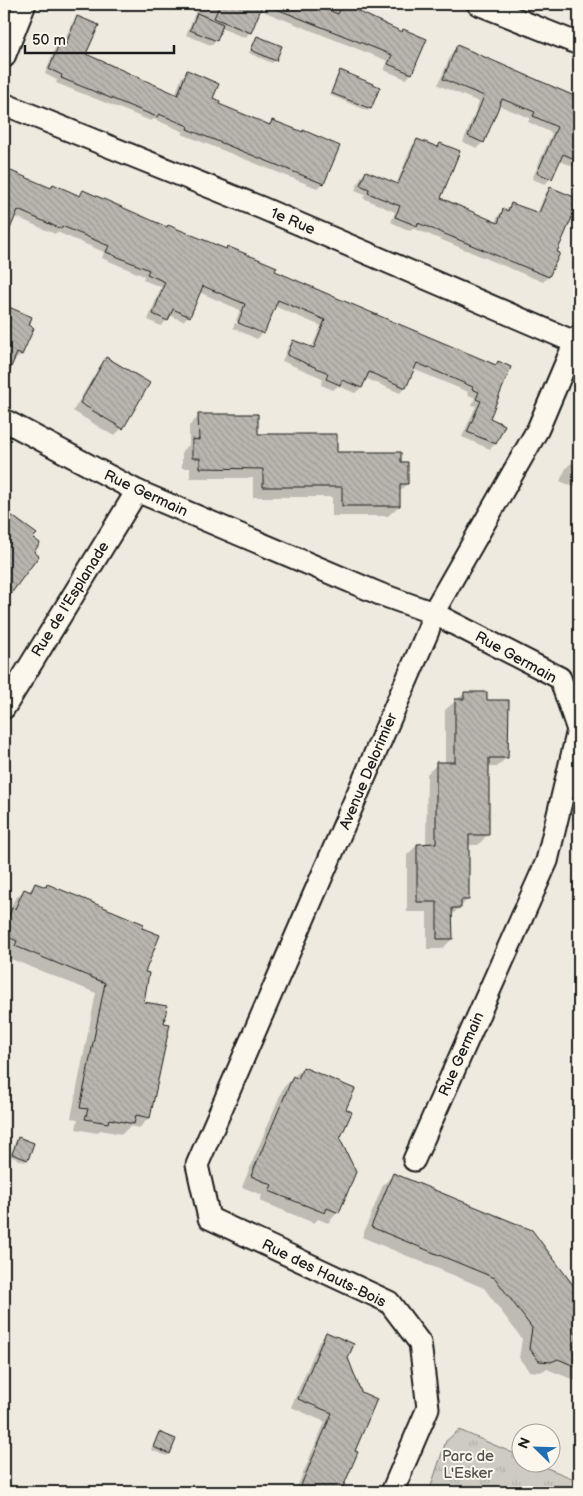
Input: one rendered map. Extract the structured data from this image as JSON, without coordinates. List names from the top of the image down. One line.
{"streets":{"street":["1e Rue","Rue Germain","Rue de l'Esplanade","Avenue Delorimier","Rue des Hauts-Bois"]},"crossings":[["1e Rue","Avenue Delorimier"],["Rue Germain","Rue de l'Esplanade"],["Rue Germain","Avenue Delorimier"],["Avenue Delorimier","Rue des Hauts-Bois"]],"parks":["Parc de L'Esker"],"scale_bar":"50 m","north":"top left"}
